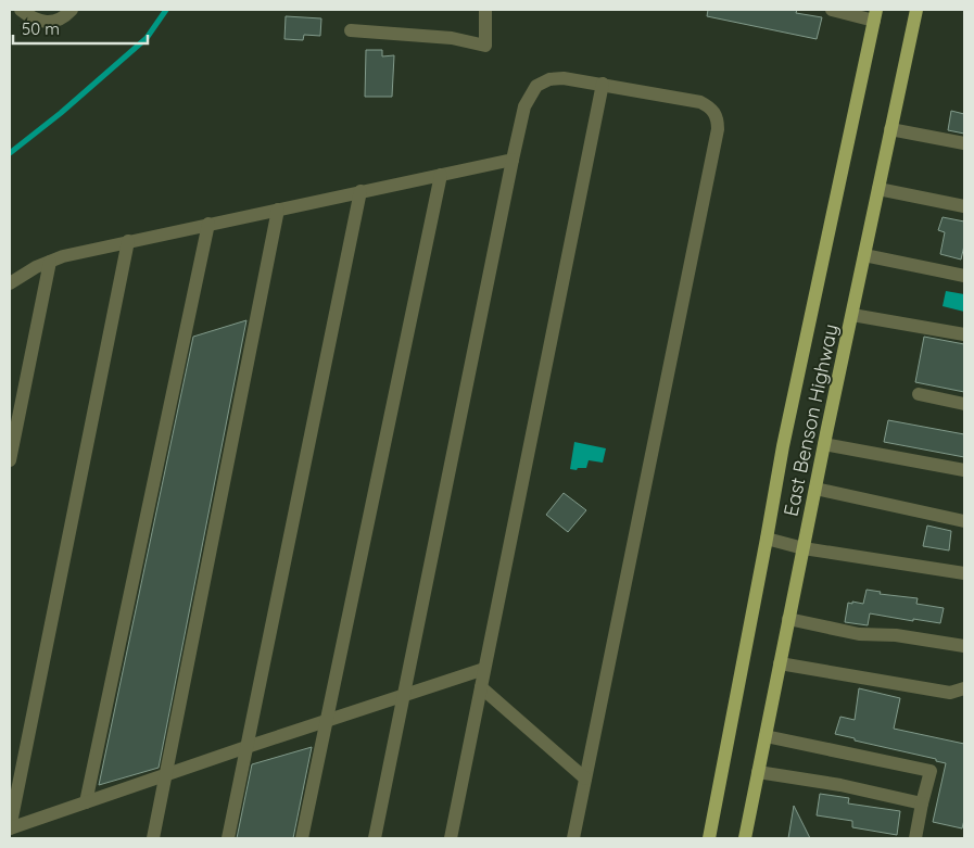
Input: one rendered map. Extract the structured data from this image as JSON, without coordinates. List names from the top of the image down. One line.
{"streets":{"main road":["East Benson Highway"]},"scale_bar":"50 m"}
